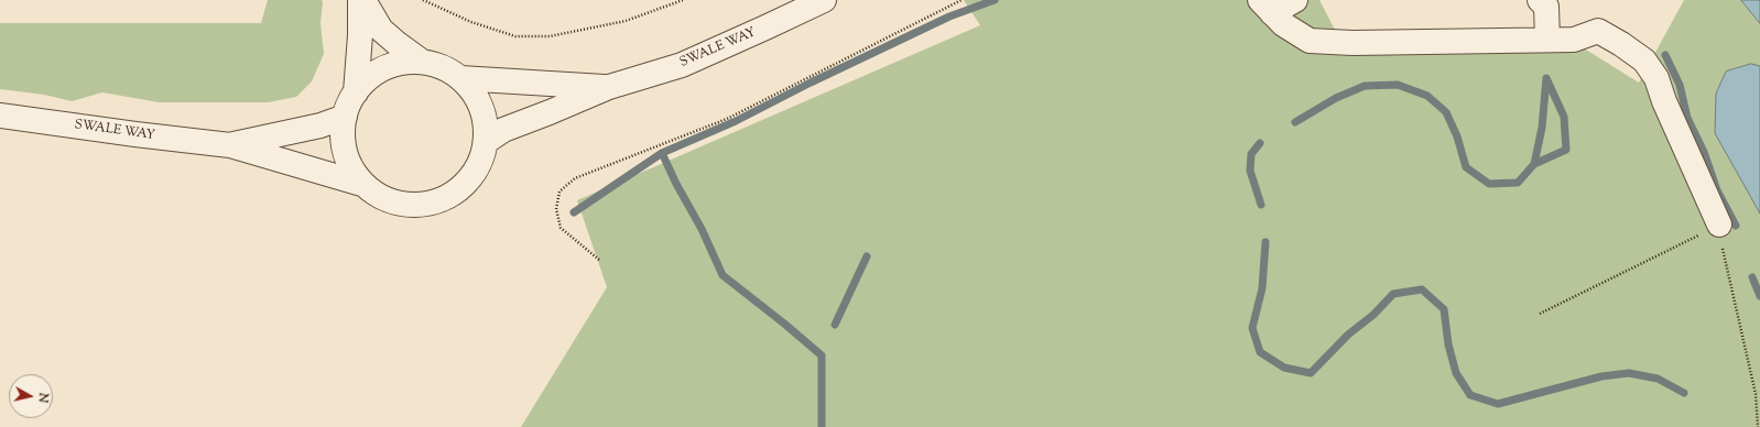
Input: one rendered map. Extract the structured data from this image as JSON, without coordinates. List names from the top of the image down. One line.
{"streets":{"street":["SWALE WAY"]},"north":"right"}
